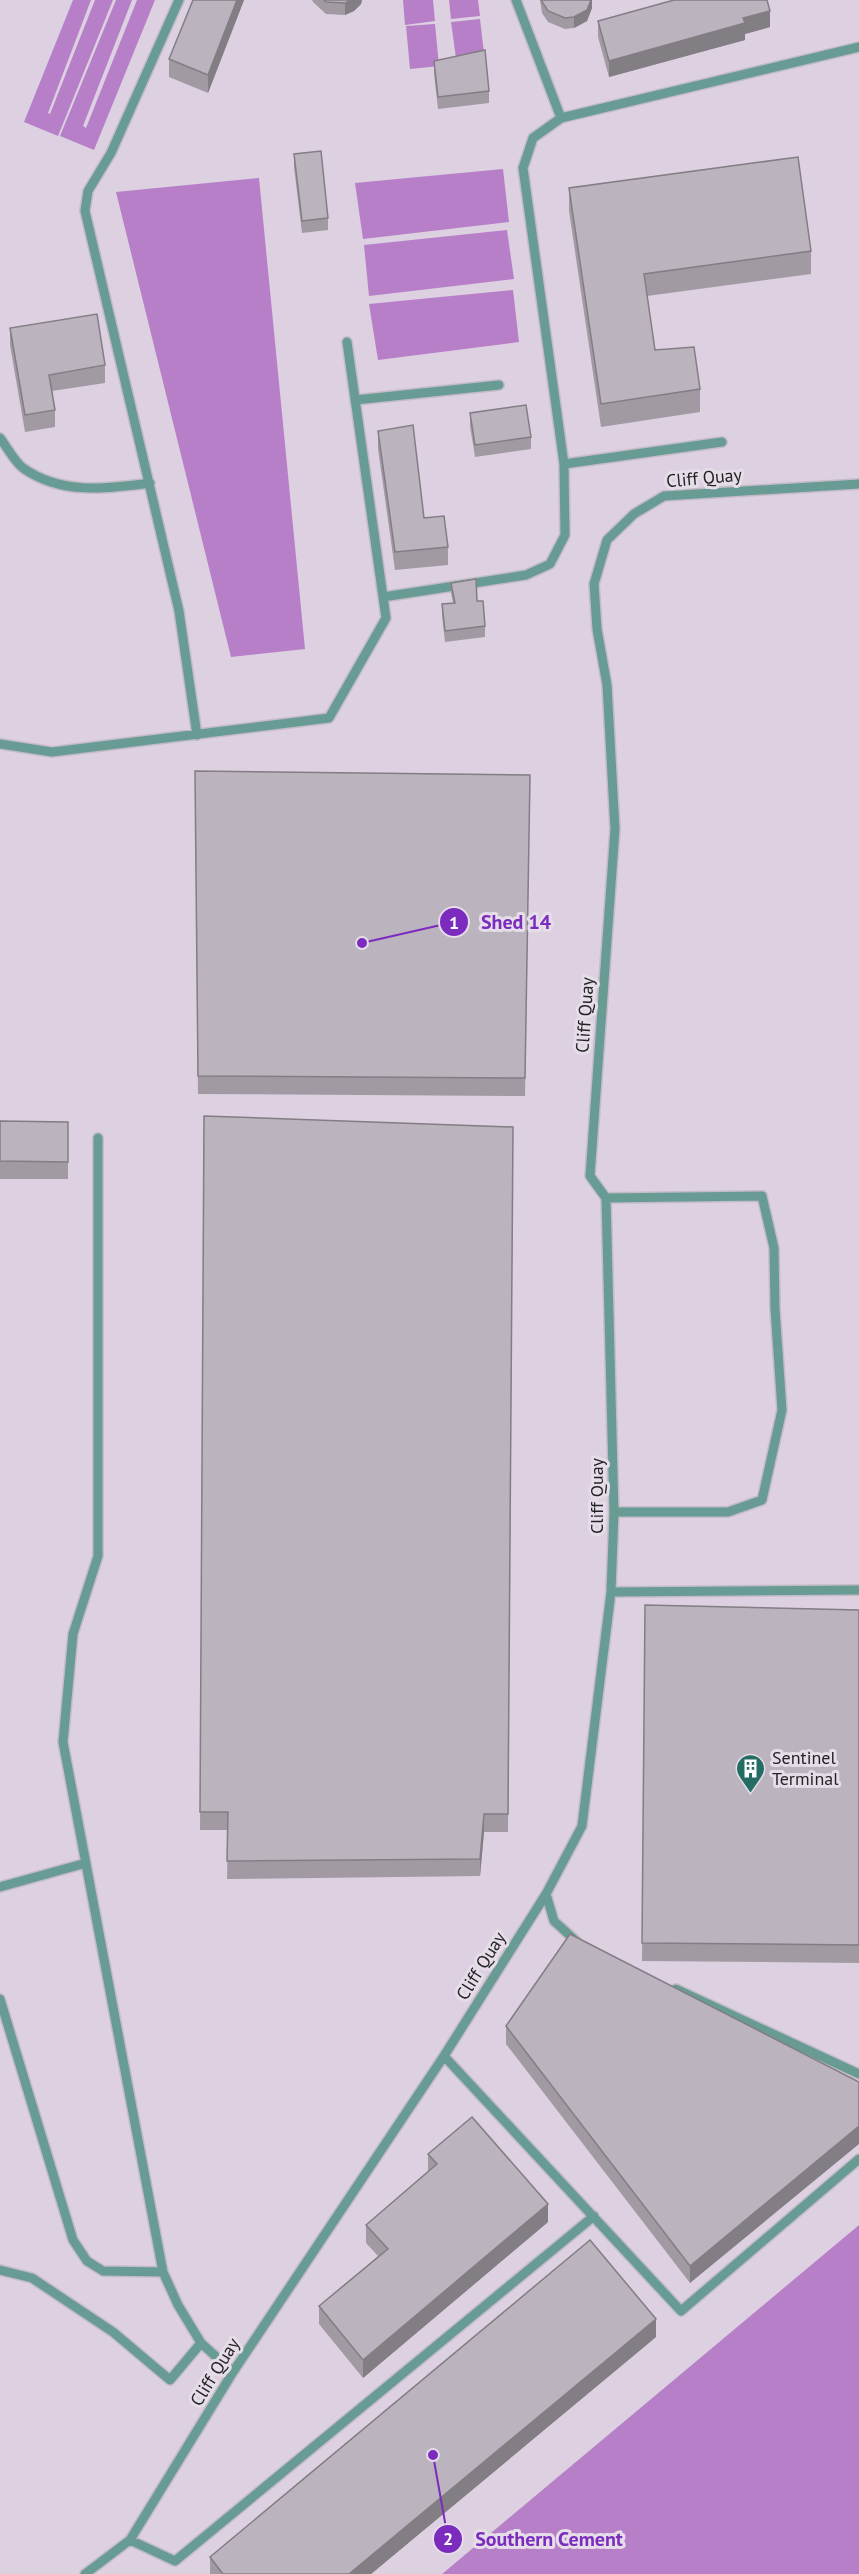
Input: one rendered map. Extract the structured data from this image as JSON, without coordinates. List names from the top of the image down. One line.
{"streets":{"lane":["Cliff Quay"]},"places":{"other":["Shed 14","Southern Cement"],"building":["Sentinel Terminal"]}}
